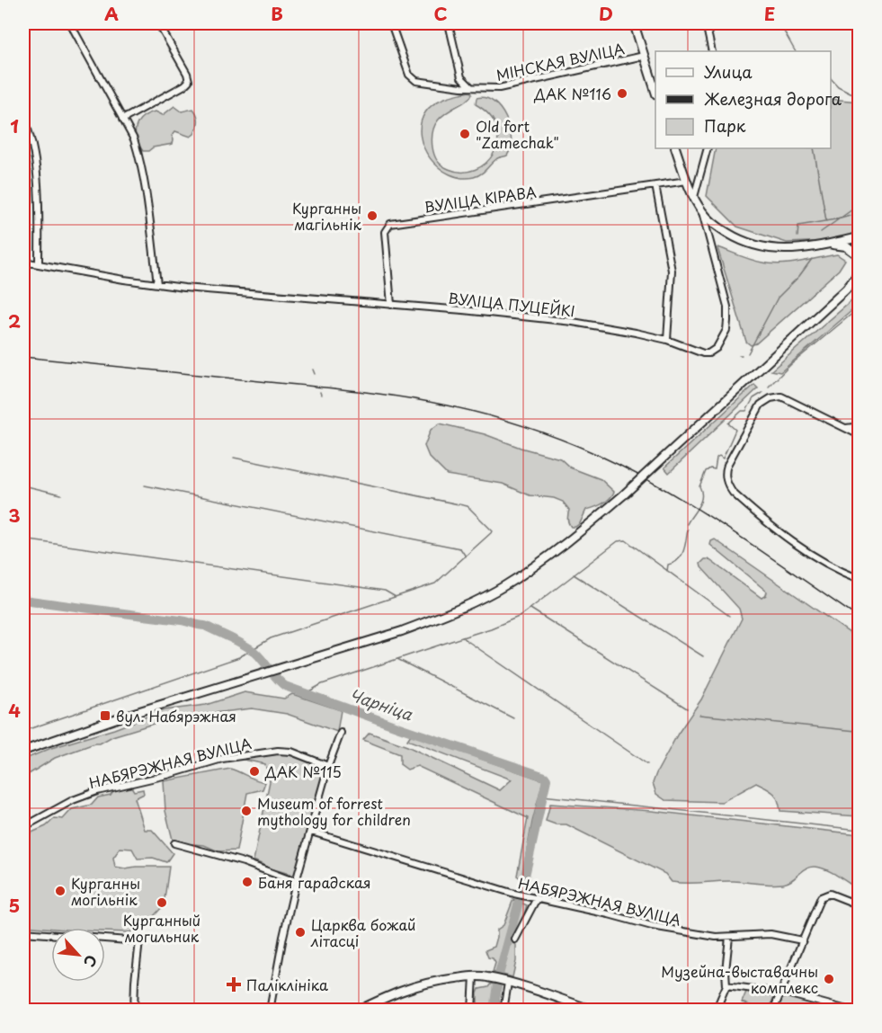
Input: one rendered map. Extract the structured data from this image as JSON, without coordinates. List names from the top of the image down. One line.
{"streets":{"street":["МІНСКАЯ ВУЛІЦА","ВУЛІЦА КІРАВА","ВУЛІЦА ПУЦЕЙКІ","НАБЯРЭЖНАЯ ВУЛІЦА"]},"crossings":[["ВУЛІЦА КІРАВА","ВУЛІЦА ПУЦЕЙКІ"]],"water":["Чарніца"],"places":{"other":["ДАК №116","Old fort \"Zamechak\"","Курганны магільнік","ДАК №115","Museum of forrest mythology for children","Баня гарадская","Курганны могільнік","Курганный могильник","Царква божай літасці","Музейна-выставачны комплекс"],"transit":["вул. Набярэжная"],"health":["Паліклініка"]},"legend":["Улица","Железная дорога","Парк"],"north":"bottom right","grid":{"columns":["A","B","C","D","E"],"rows":["1","2","3","4","5"]}}
